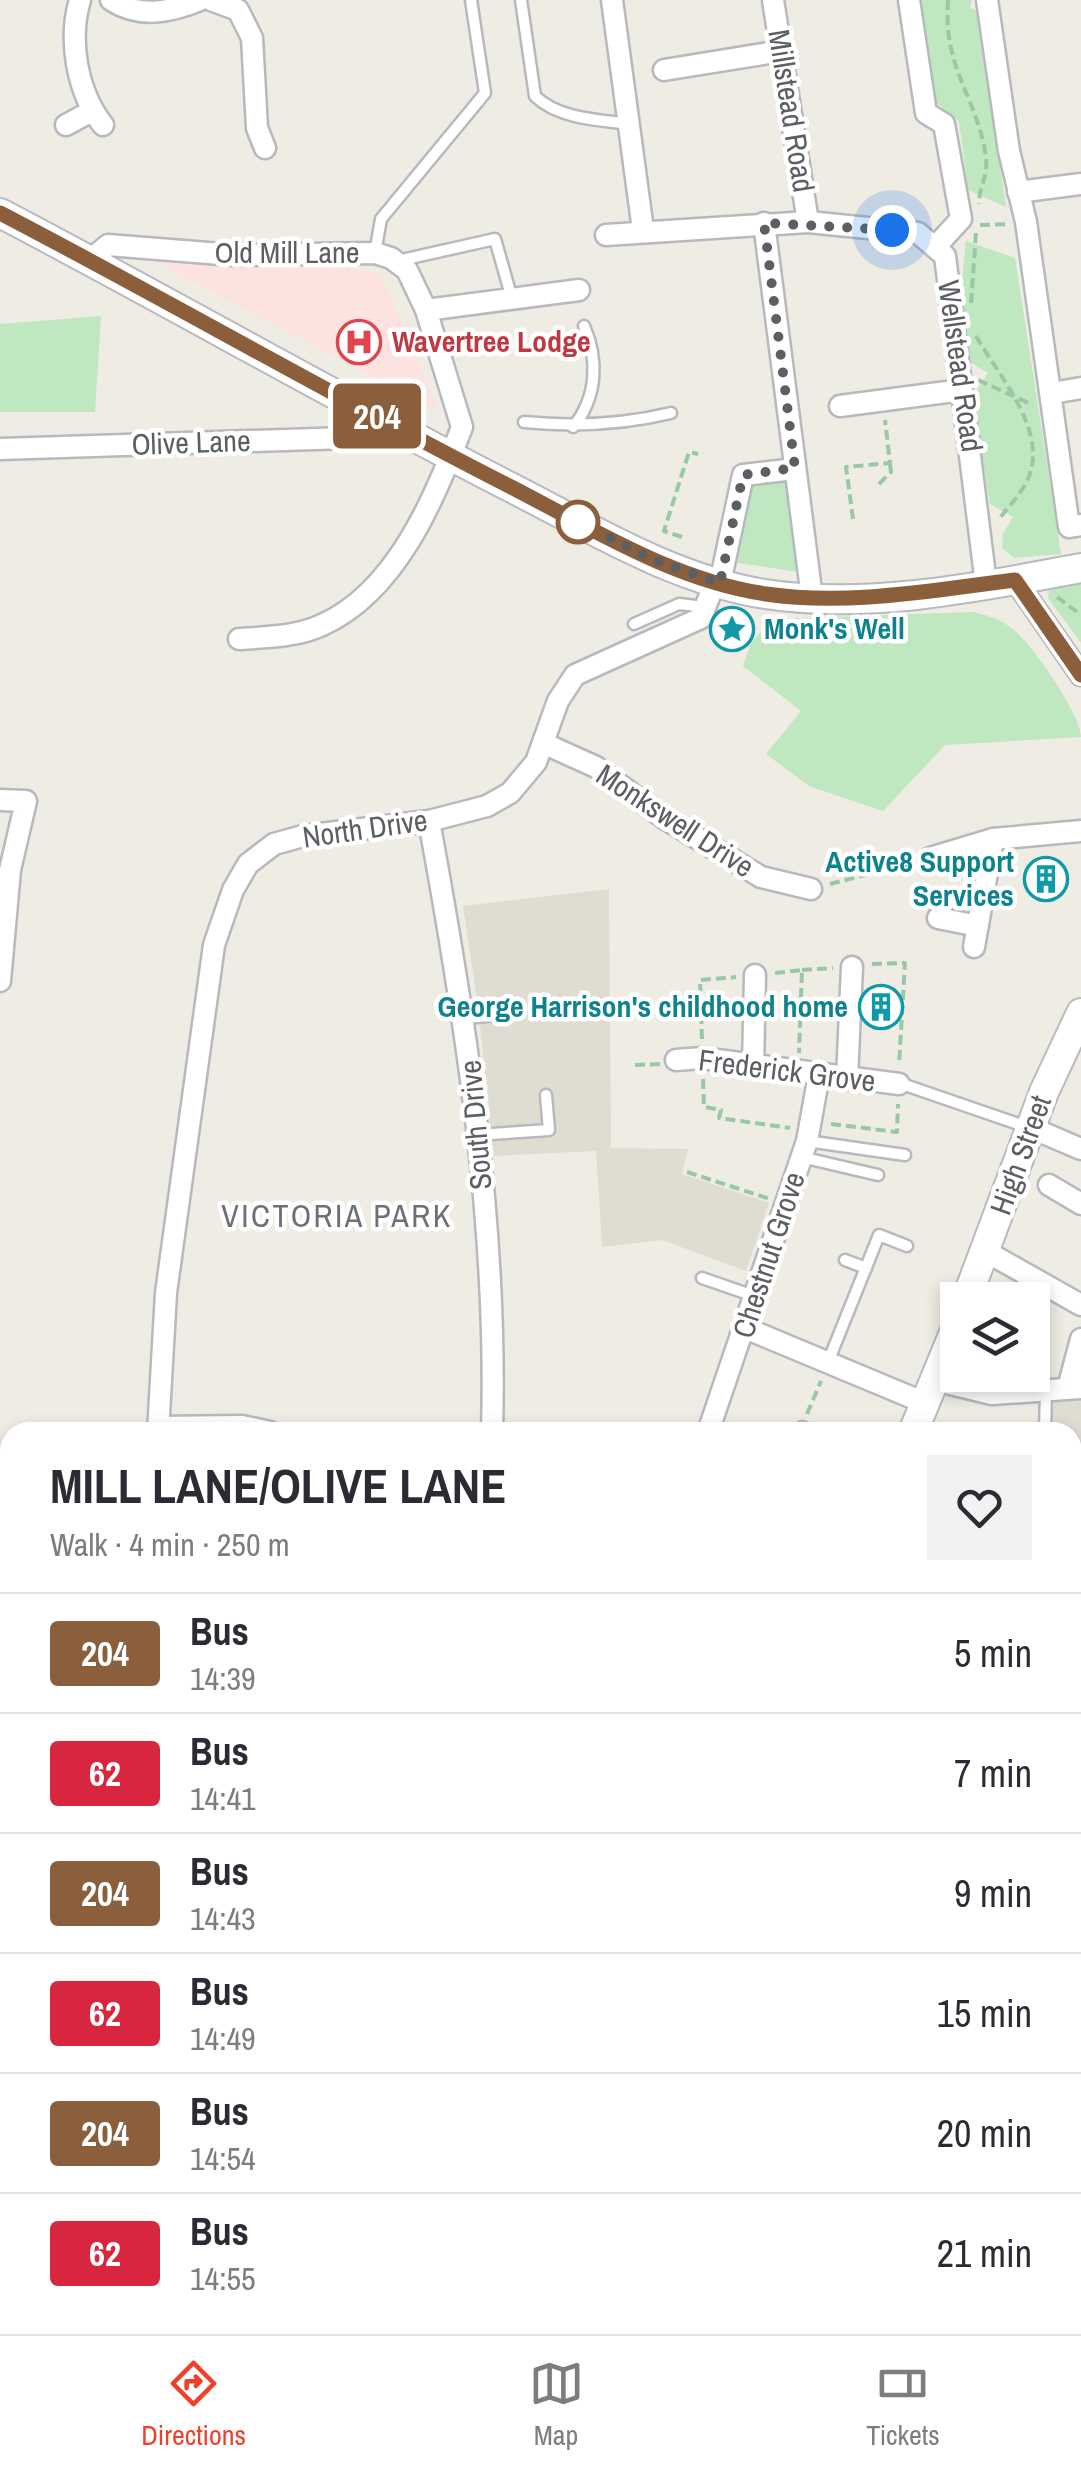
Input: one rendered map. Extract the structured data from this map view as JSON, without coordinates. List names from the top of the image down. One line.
{"streets":{"street":["Millstead Road","Old Mill Lane","Wellstead Road","Olive Lane","Monkswell Drive","North Drive","Frederick Grove","South Drive","High Street","Chestnut Grove"]},"crossings":[["Millstead Road","Wellstead Road"],["Monkswell Drive","North Drive"],["North Drive","South Drive"],["Frederick Grove","Chestnut Grove"]],"districts":["VICTORIA PARK"],"places":{"hospital":["Wavertree Lodge"],"place":["Monk's Well"],"building":["Active8 Support Services","George Harrison's childhood home"]},"lines":["bus line 204"],"page":{"on_map":"204","heading":["MILL LANE/OLIVE LANE","Walk · 4 min · 250 m"],"list":[{"mark":"204","name":"Bus","note":"14:39","value":"5 min"},{"mark":"62","name":"Bus","note":"14:41","value":"7 min"},{"mark":"204","name":"Bus","note":"14:43","value":"9 min"},{"mark":"62","name":"Bus","note":"14:49","value":"15 min"},{"mark":"204","name":"Bus","note":"14:54","value":"20 min"},{"mark":"62","name":"Bus","note":"14:55","value":"21 min"}],"tabs":["Directions","Map","Tickets"]}}
